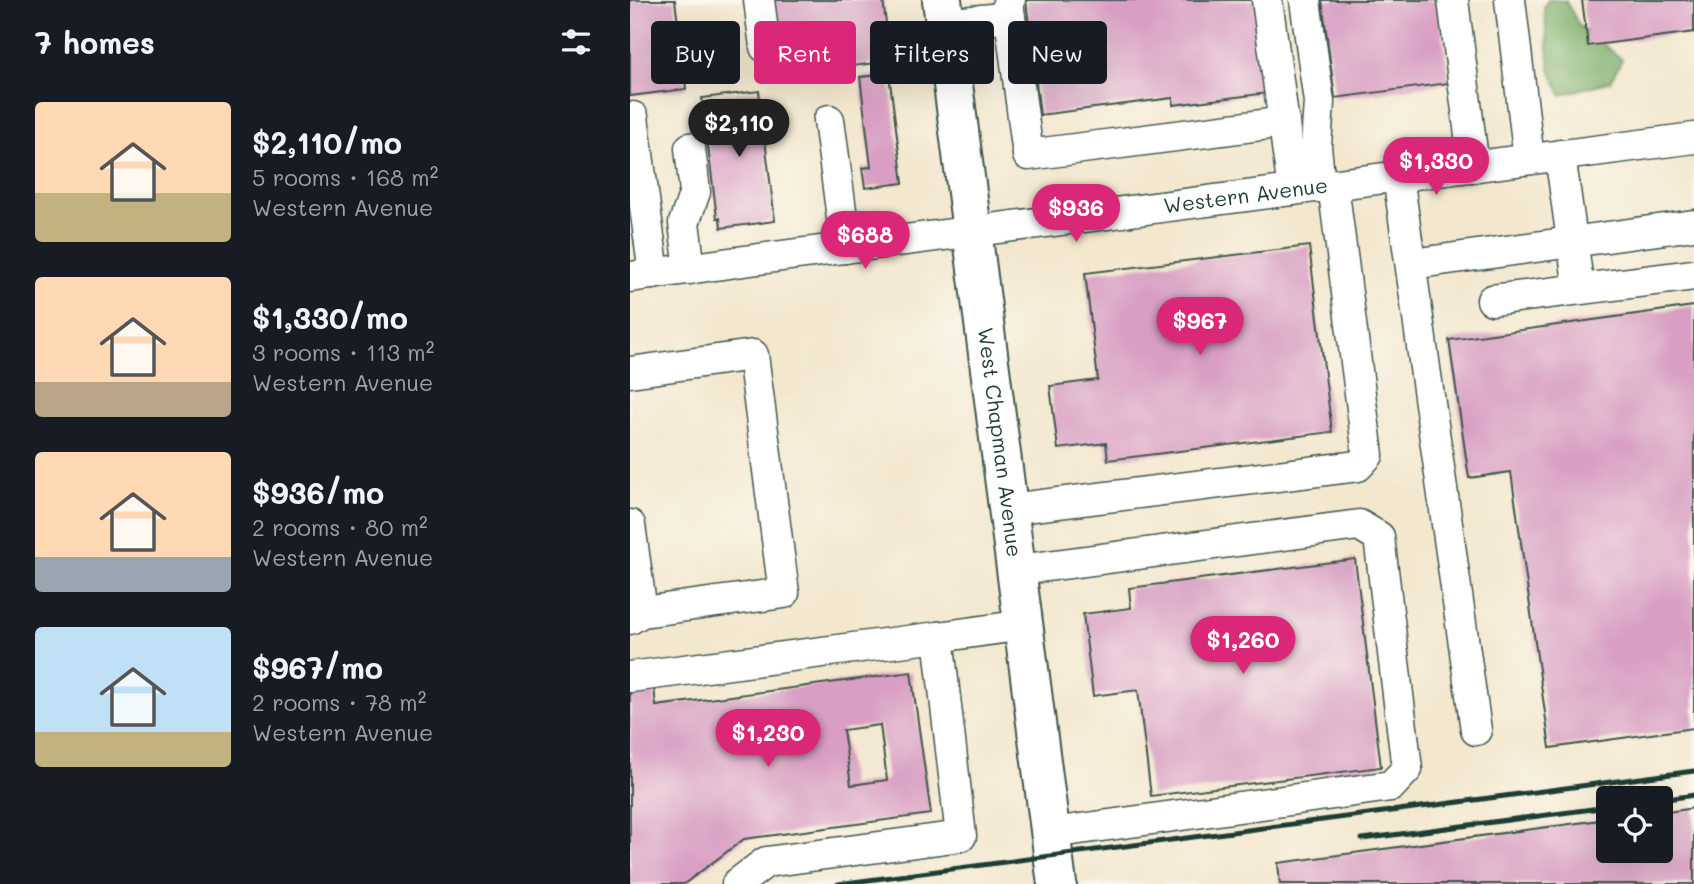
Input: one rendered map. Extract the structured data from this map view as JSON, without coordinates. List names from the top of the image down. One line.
{"streets":{"main road":["West Chapman Avenue"],"street":["Western Avenue"]},"crossings":[["Western Avenue","West Chapman Avenue"]],"page":{"heading":"7 homes","chip":["Buy","Rent","Filters","New"],"list":[{"name":"$2,110/mo","note":"5 rooms · 168 m² · Western Avenue"},{"name":"$1,330/mo","note":"3 rooms · 113 m² · Western Avenue"},{"name":"$936/mo","note":"2 rooms · 80 m² · Western Avenue"},{"name":"$967/mo","note":"2 rooms · 78 m² · Western Avenue"}],"price":["$2,110","$1,330","$936","$688","$967","$1,260","$1,230"]}}
